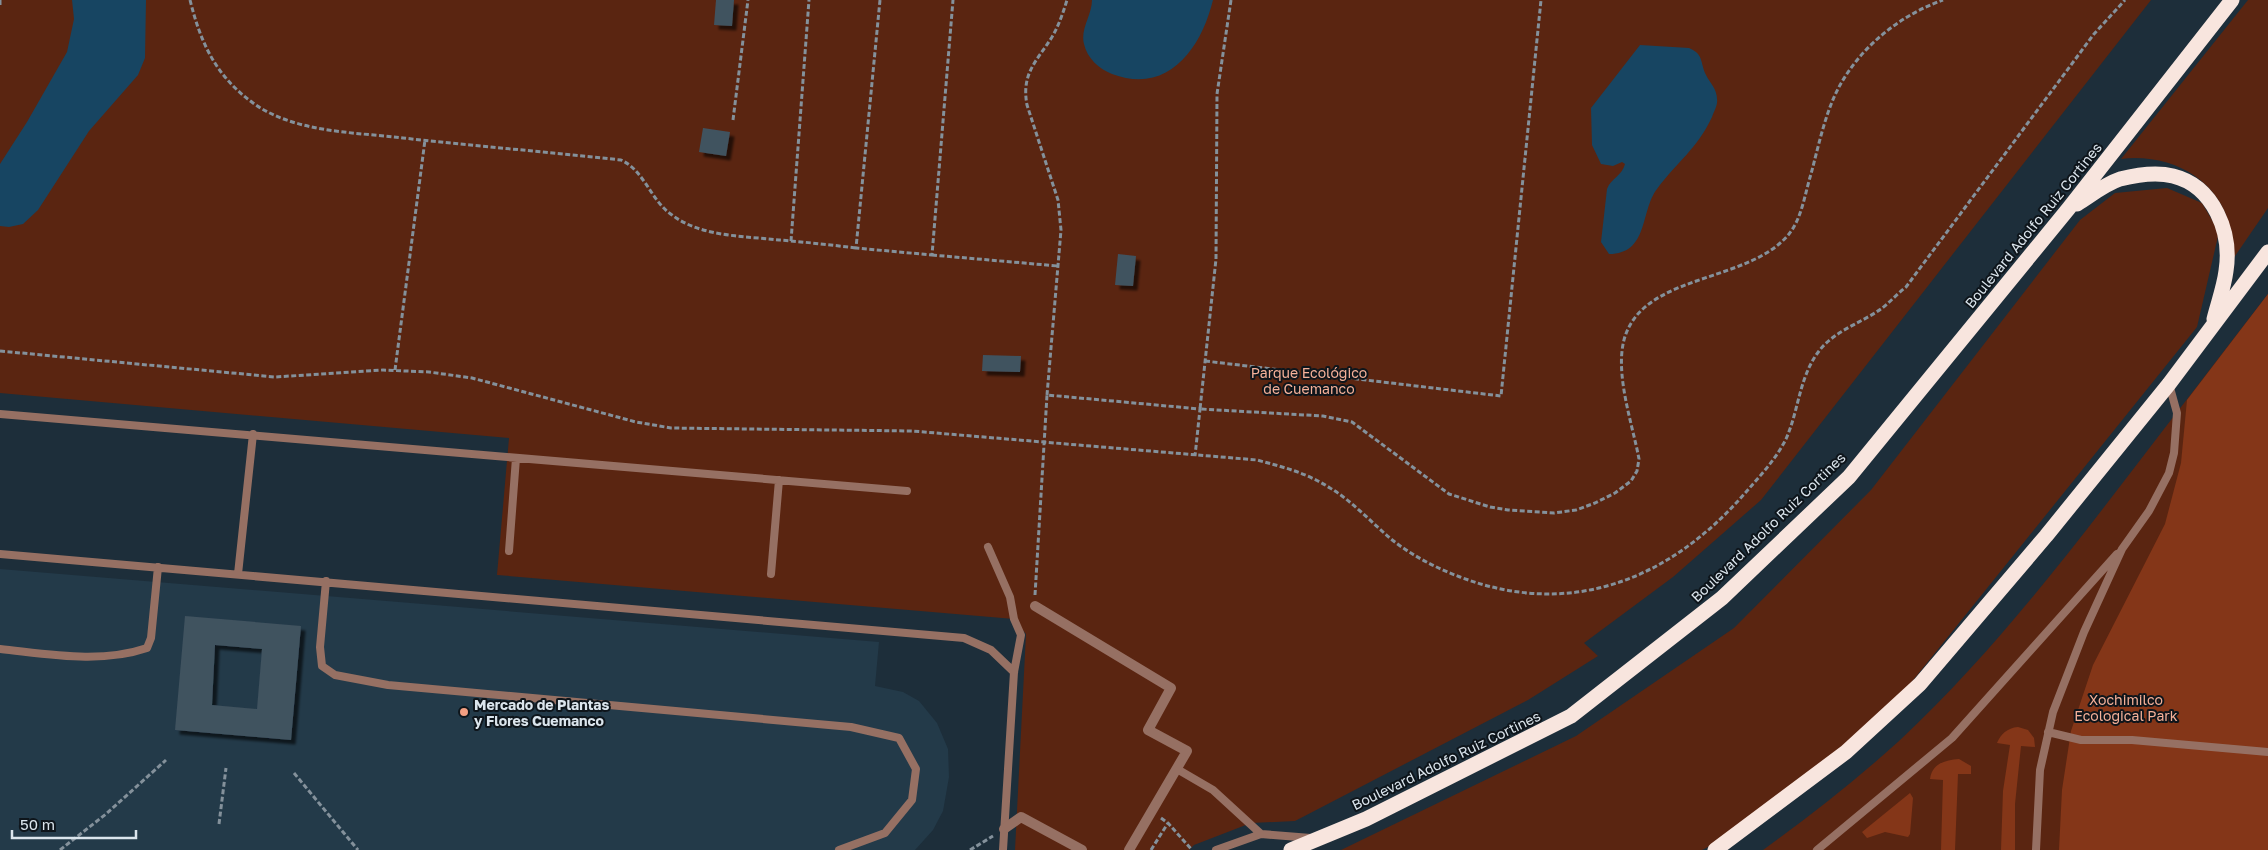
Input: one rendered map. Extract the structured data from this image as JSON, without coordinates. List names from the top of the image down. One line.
{"streets":{"highway":["Boulevard Adolfo Ruiz Cortines"]},"parks":["Parque Ecológico de Cuemanco","Xochimilco Ecological Park"],"places":["Mercado de Plantas y Flores Cuemanco"],"scale_bar":"50 m"}
